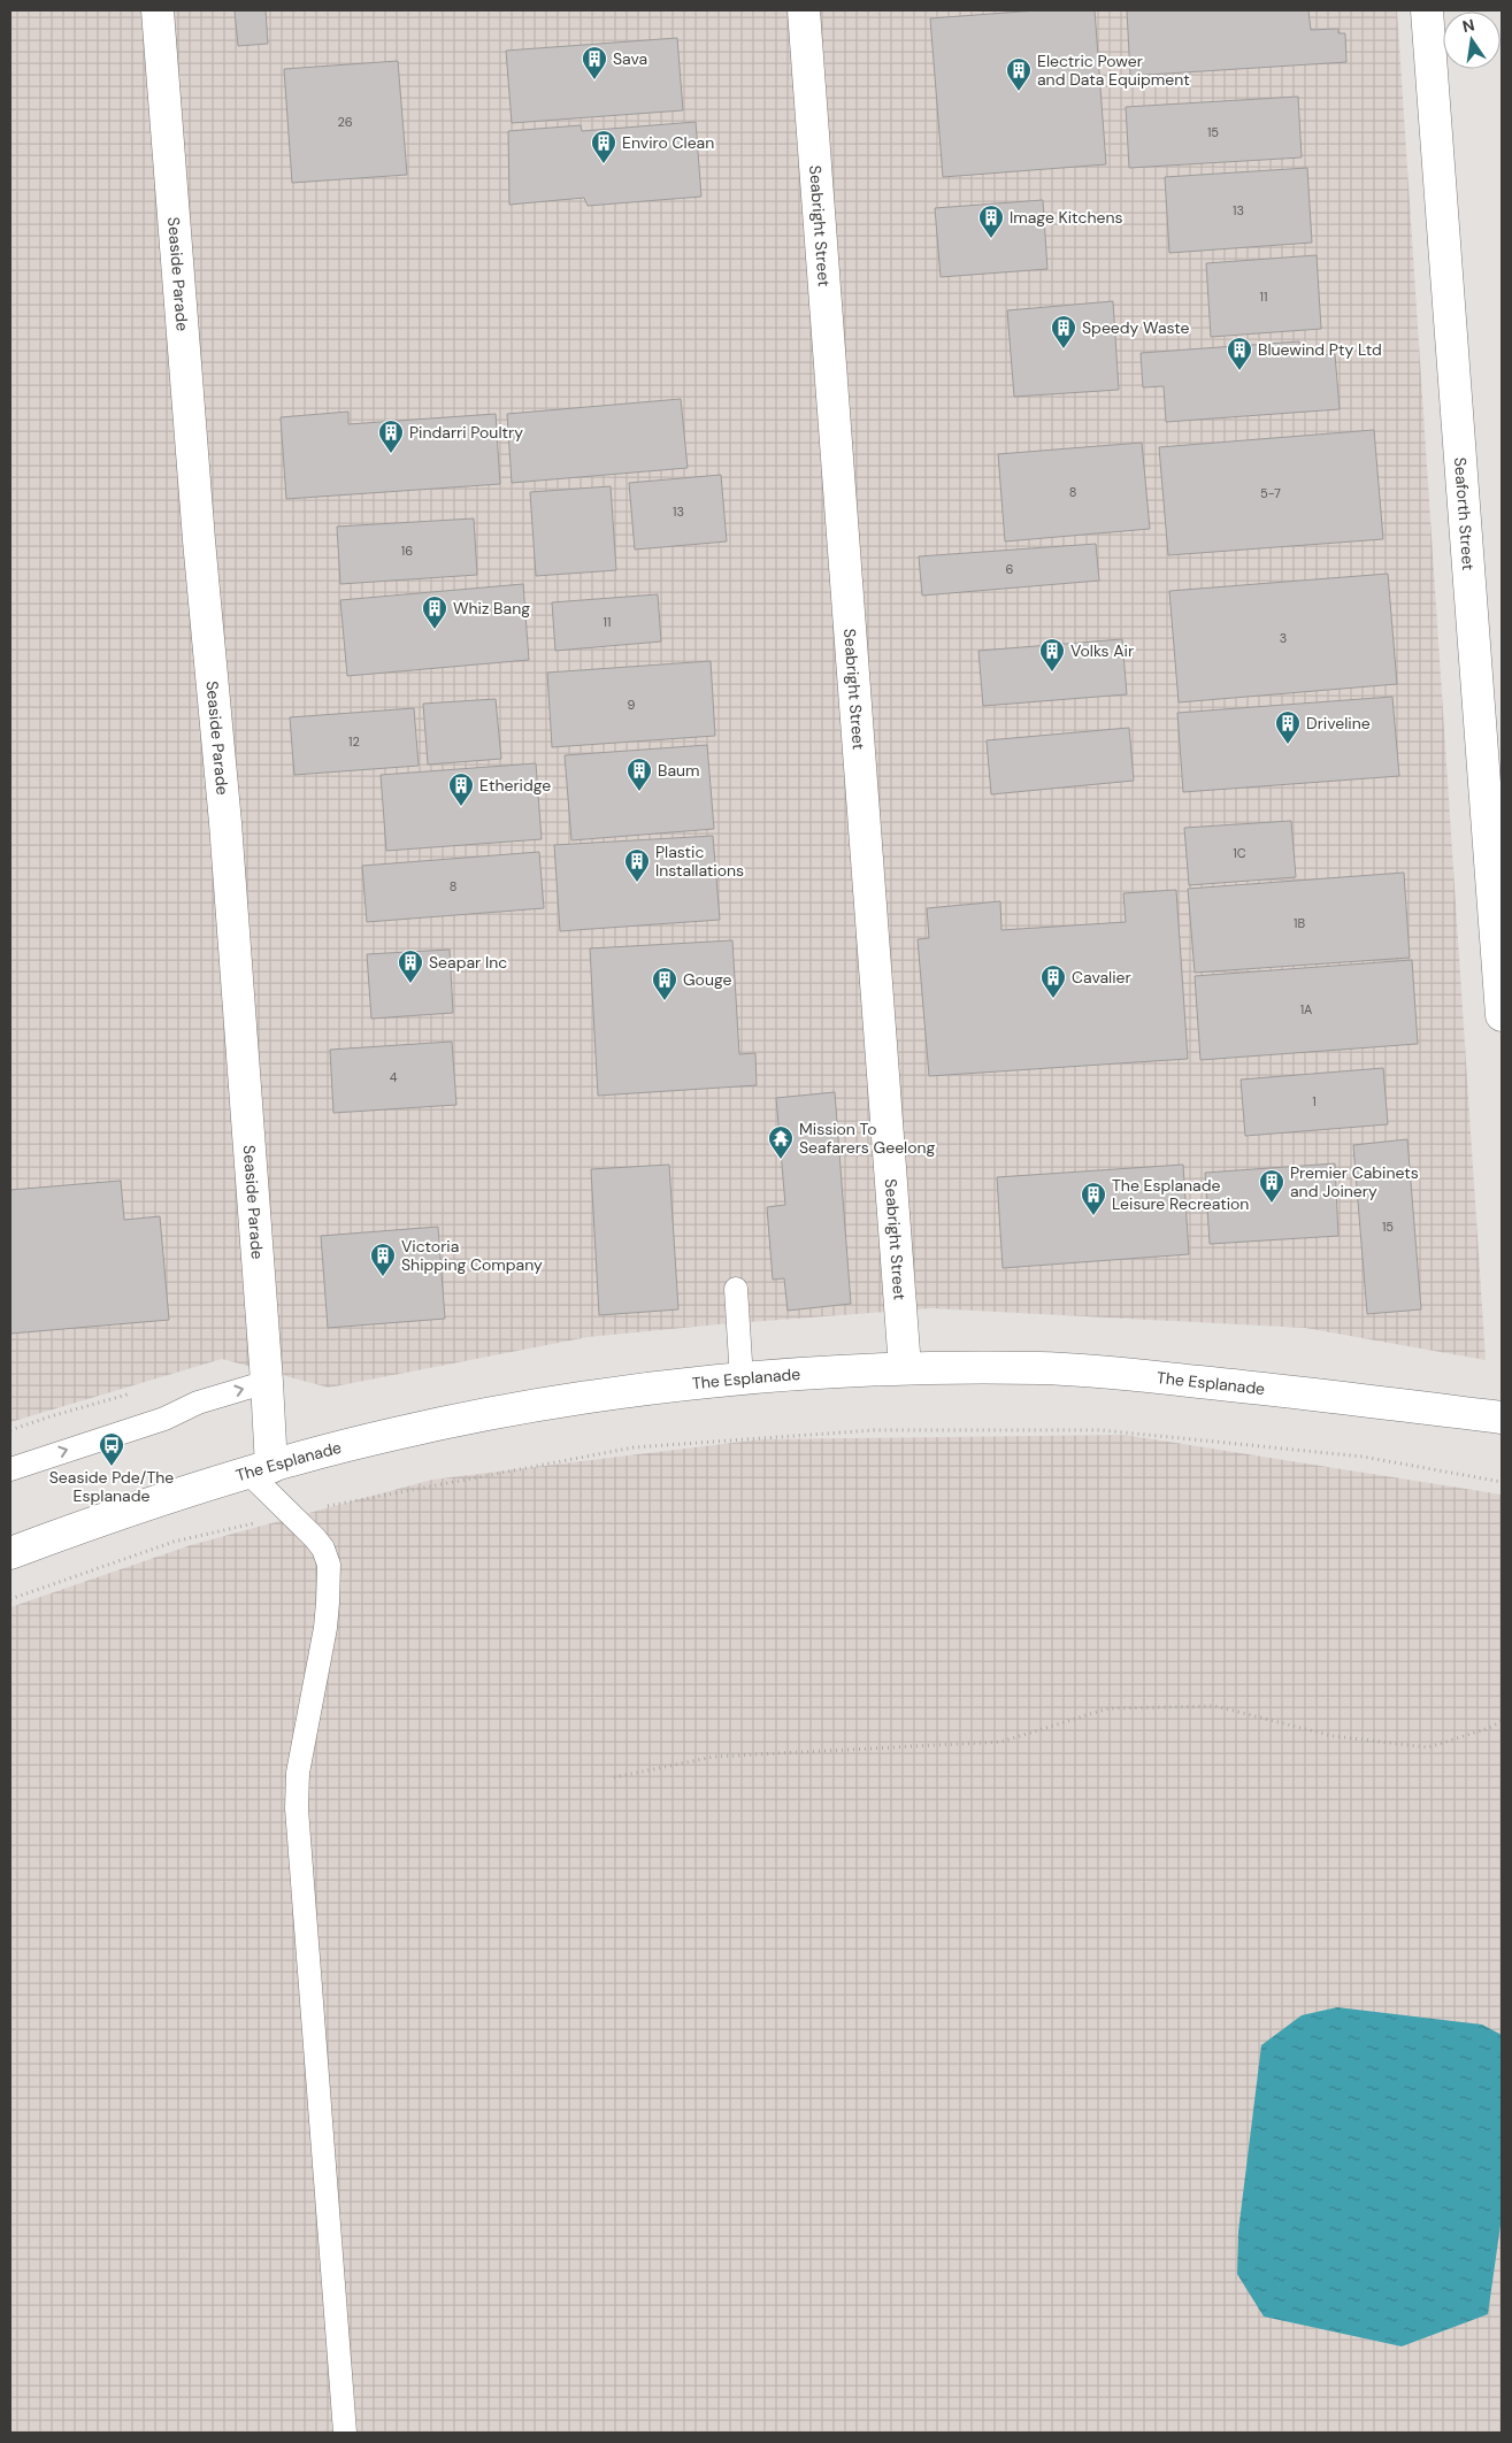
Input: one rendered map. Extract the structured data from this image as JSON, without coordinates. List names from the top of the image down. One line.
{"streets":{"street":["Seabright Street","Seaside Parade","Seaforth Street","The Esplanade"]},"crossings":[["Seabright Street","The Esplanade"],["Seaside Parade","The Esplanade"]],"places":{"building":["Sava","Electric Power and Data Equipment","Enviro Clean","Image Kitchens","Speedy Waste","Bluewind Pty Ltd","Pindarri Poultry","Whiz Bang","Volks Air","Driveline","Baum","Etheridge","Plastic Installations","Seapar Inc","Cavalier","Gouge","Premier Cabinets and Joinery","The Esplanade Leisure Recreation","Victoria Shipping Company"],"temple":["Mission To Seafarers Geelong"],"bus stop":["Seaside Pde/The Esplanade"]},"house_numbers":["26","15","13","11","8","5-7","13","16","6","11","3","9","12","1C","8","1B","1A","4","1","15"],"north":"top"}
